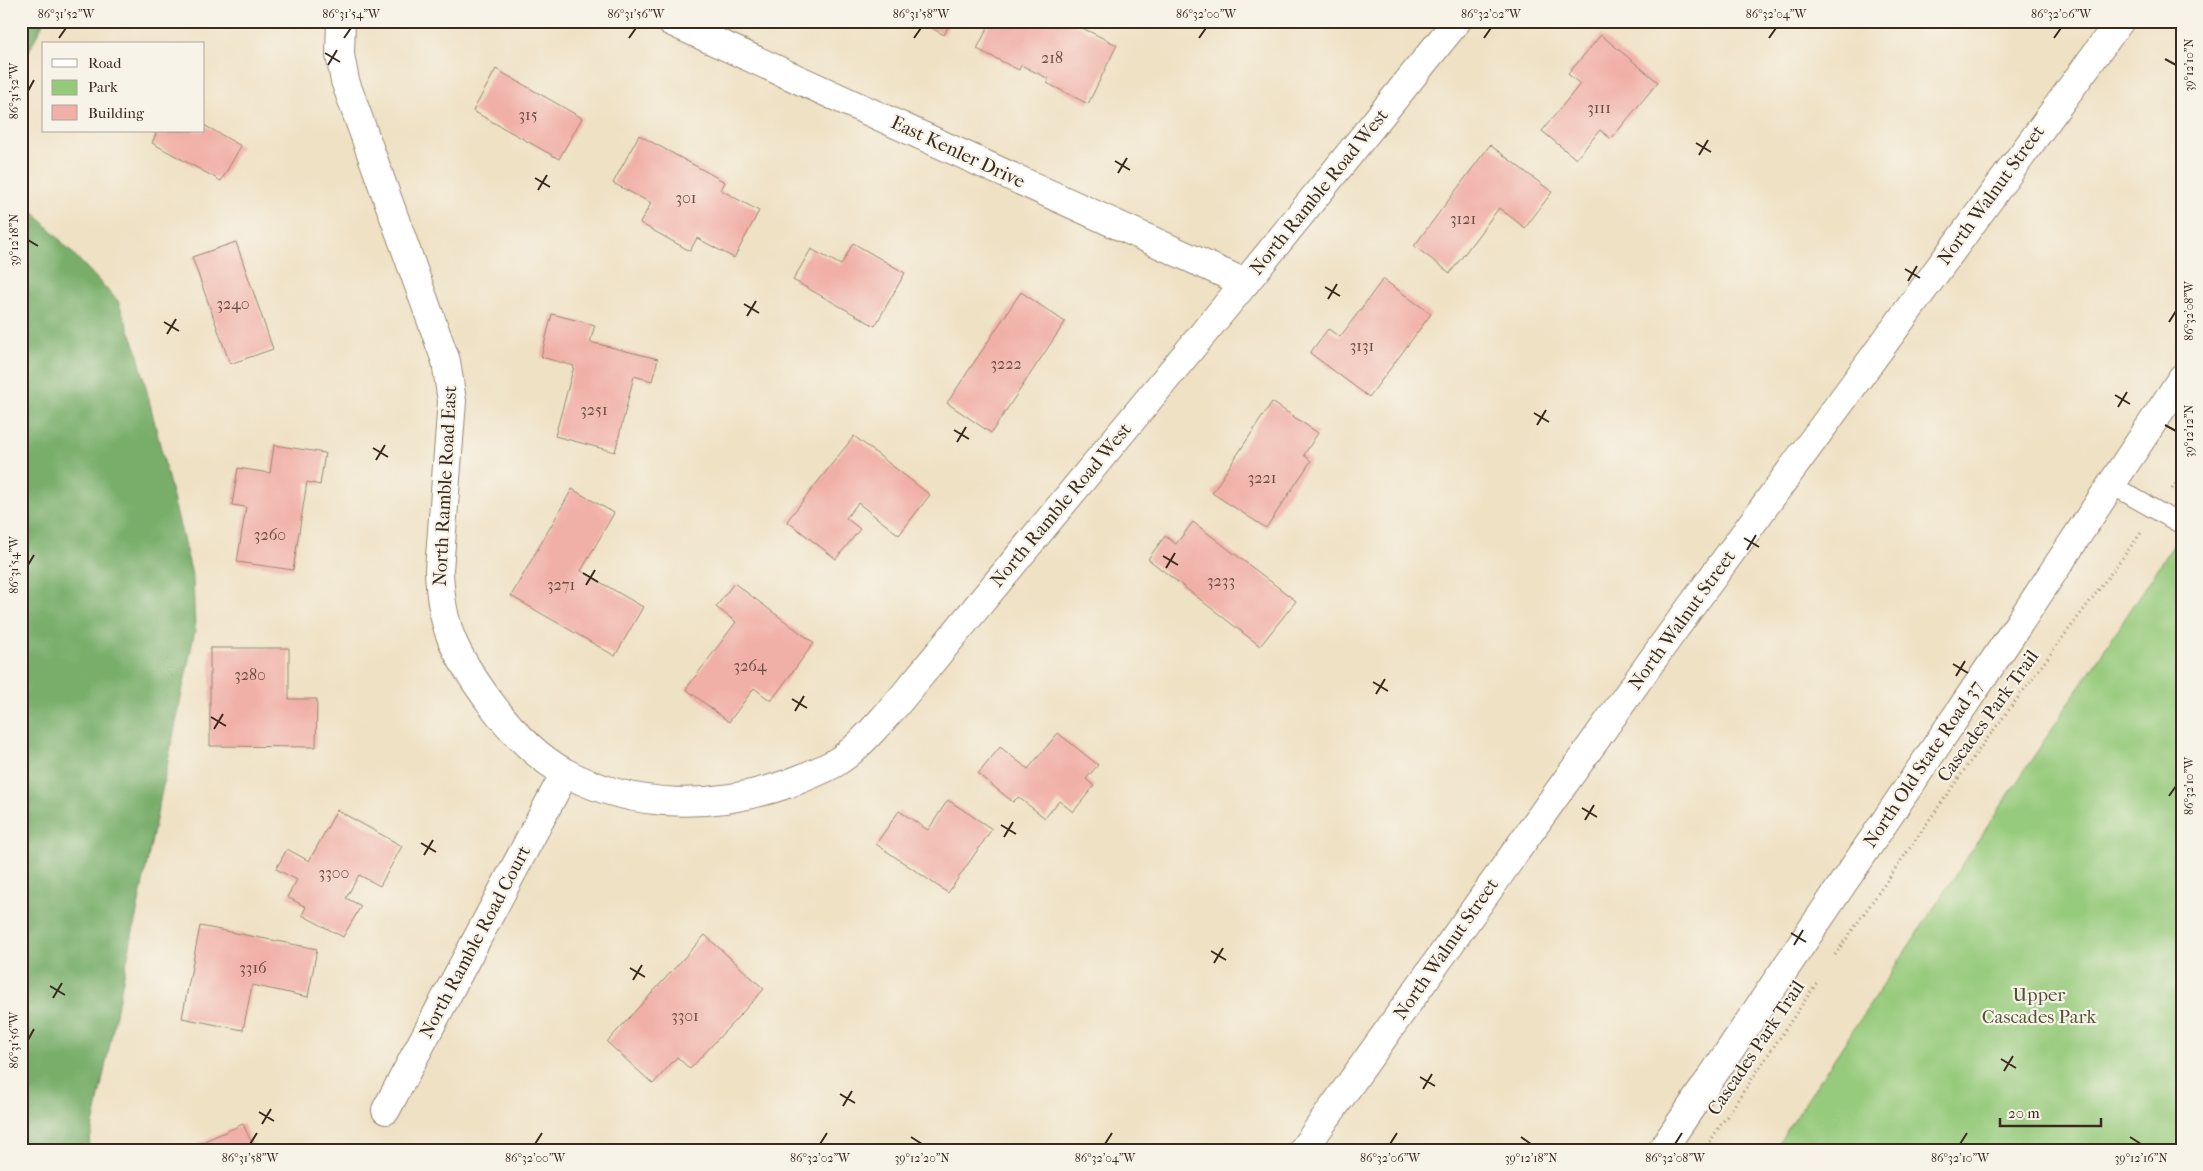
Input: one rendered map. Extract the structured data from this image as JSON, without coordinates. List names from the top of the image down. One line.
{"streets":{"street":["East Kenler Drive","North Ramble Road West","North Walnut Street","North Ramble Road East","North Old State Road 37","North Ramble Road Court"],"path":["Cascades Park Trail"]},"crossings":[["East Kenler Drive","North Ramble Road West"],["North Ramble Road West","North Ramble Road East"],["North Ramble Road West","North Ramble Road Court"],["North Ramble Road East","North Ramble Road Court"]],"parks":["Upper Cascades Park"],"house_numbers":["218","3111","315","301","3121","3240","3131","3222","3251","3221","3260","3233","3271","3264","3280","3300","3316","3301"],"legend":["Road","Park","Building"],"scale_bar":"20 m","coordinates":["86°31'52\"W","86°31'54\"W","86°31'56\"W","86°31'58\"W","86°32'00\"W","86°32'02\"W","86°32'04\"W","86°32'06\"W","39°12'10\"N","39°12'18\"N","86°32'08\"W","39°12'12\"N","86°32'10\"W","39°12'20\"N","39°12'16\"N"]}
